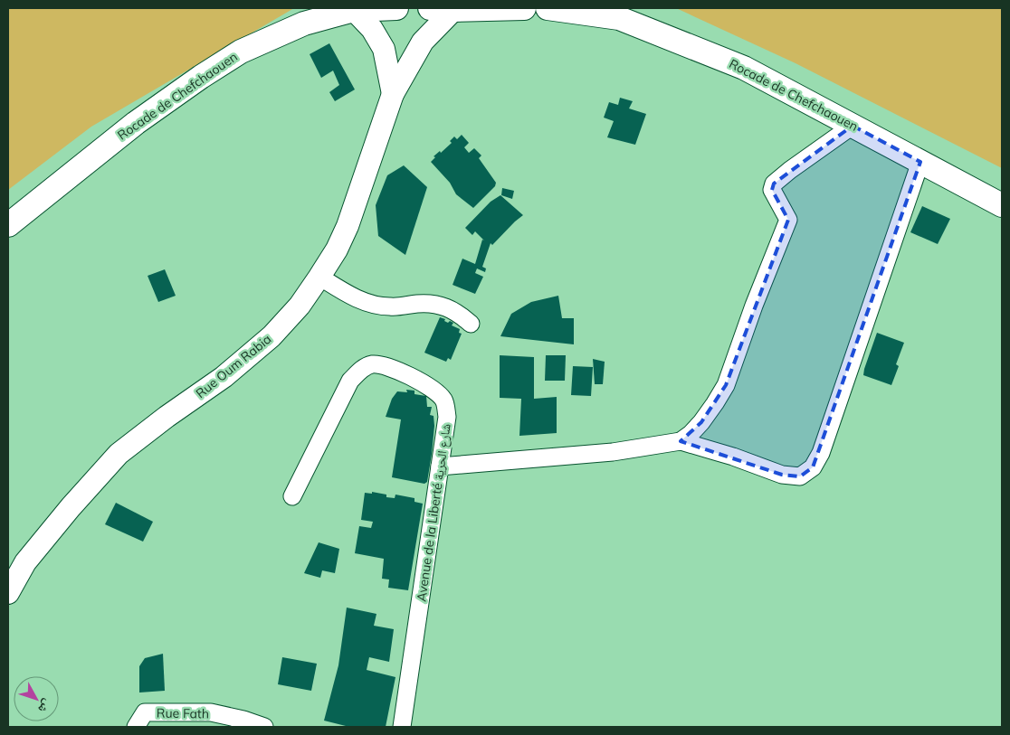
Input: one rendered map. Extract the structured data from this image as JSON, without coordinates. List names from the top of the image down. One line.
{"streets":{"main road":["Rocade de Chefchaouen"],"street":["Rue Oum Rabia","Avenue de la Liberté شارع الحرية","Rue Fath"]},"north":"bottom right"}
